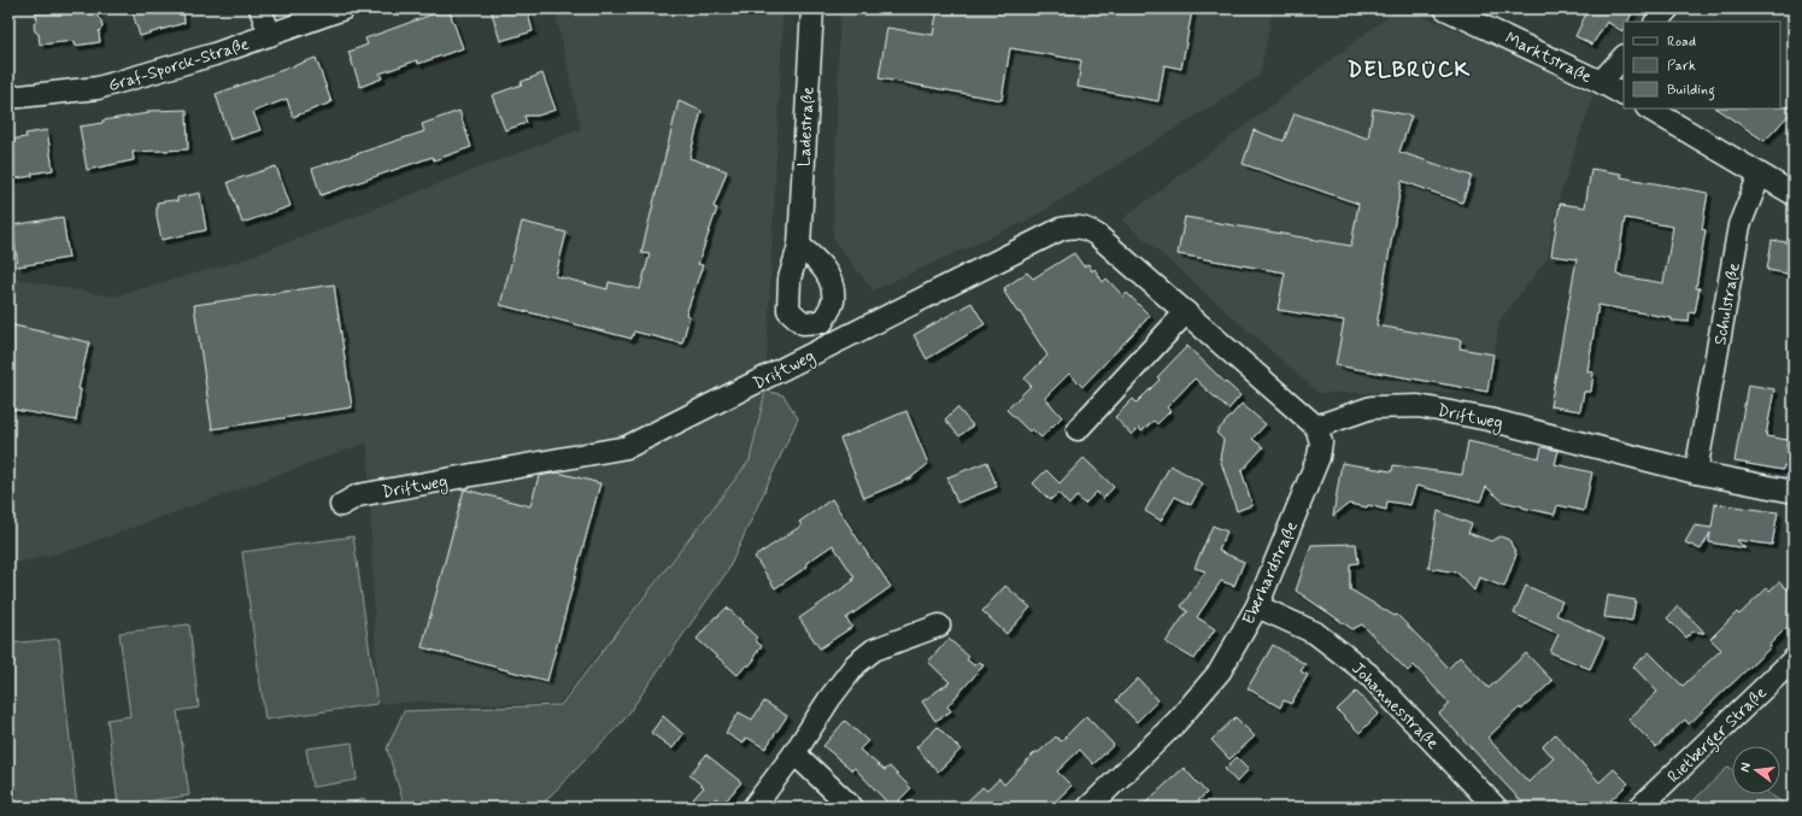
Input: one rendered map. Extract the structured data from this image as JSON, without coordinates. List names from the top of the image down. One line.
{"streets":{"street":["Marktstraße","Graf-Sporck-Straße","Ladestraße","Schulstraße","Driftweg","Eberhardstraße","Johannesstraße","Rietberger Straße"]},"crossings":[["Schulstraße","Driftweg"],["Driftweg","Eberhardstraße"],["Eberhardstraße","Johannesstraße"]],"districts":["DELBRÜCK"],"legend":["Road","Park","Building"],"north":"left"}
